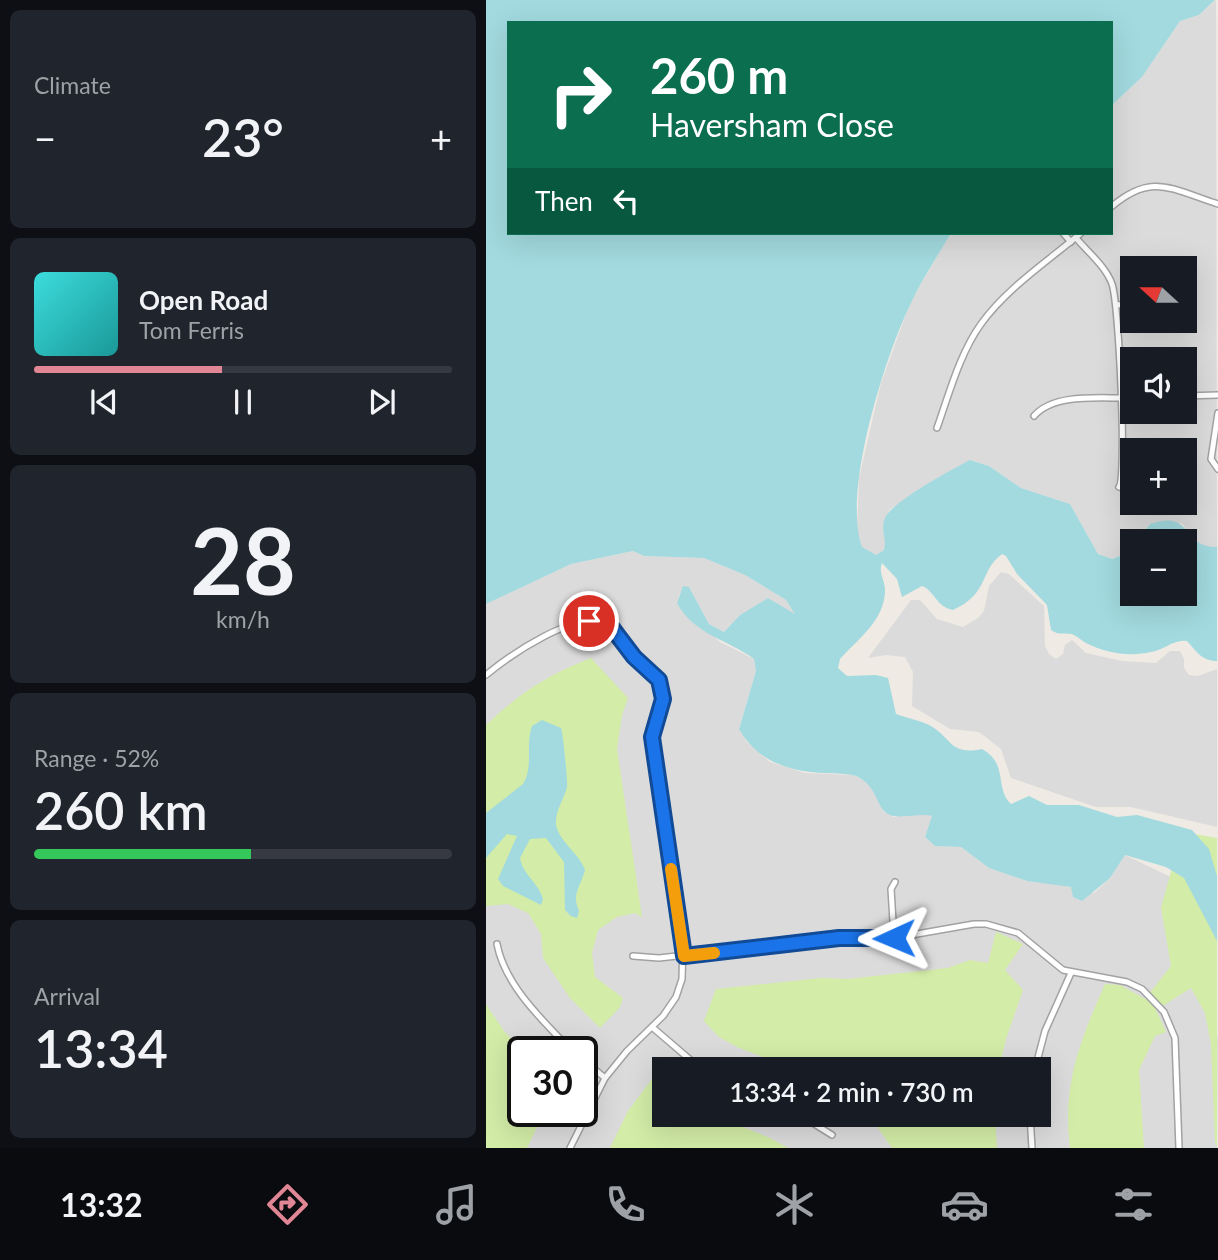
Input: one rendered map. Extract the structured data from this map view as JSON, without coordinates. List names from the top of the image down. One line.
{"north":"left","page":{"tile":["Climate",["28","km/h"],["Range · 52%","260 km"],["Arrival","13:34"]],"turn":["260 m","Haversham Close"],"heat":["−","23°","+"],"then":"Then","map_buttons":["+","−"],"song":["Open Road","Tom Ferris"],"limit":"30","trip":"13:34 · 2 min · 730 m","tabs":"13:32"}}
